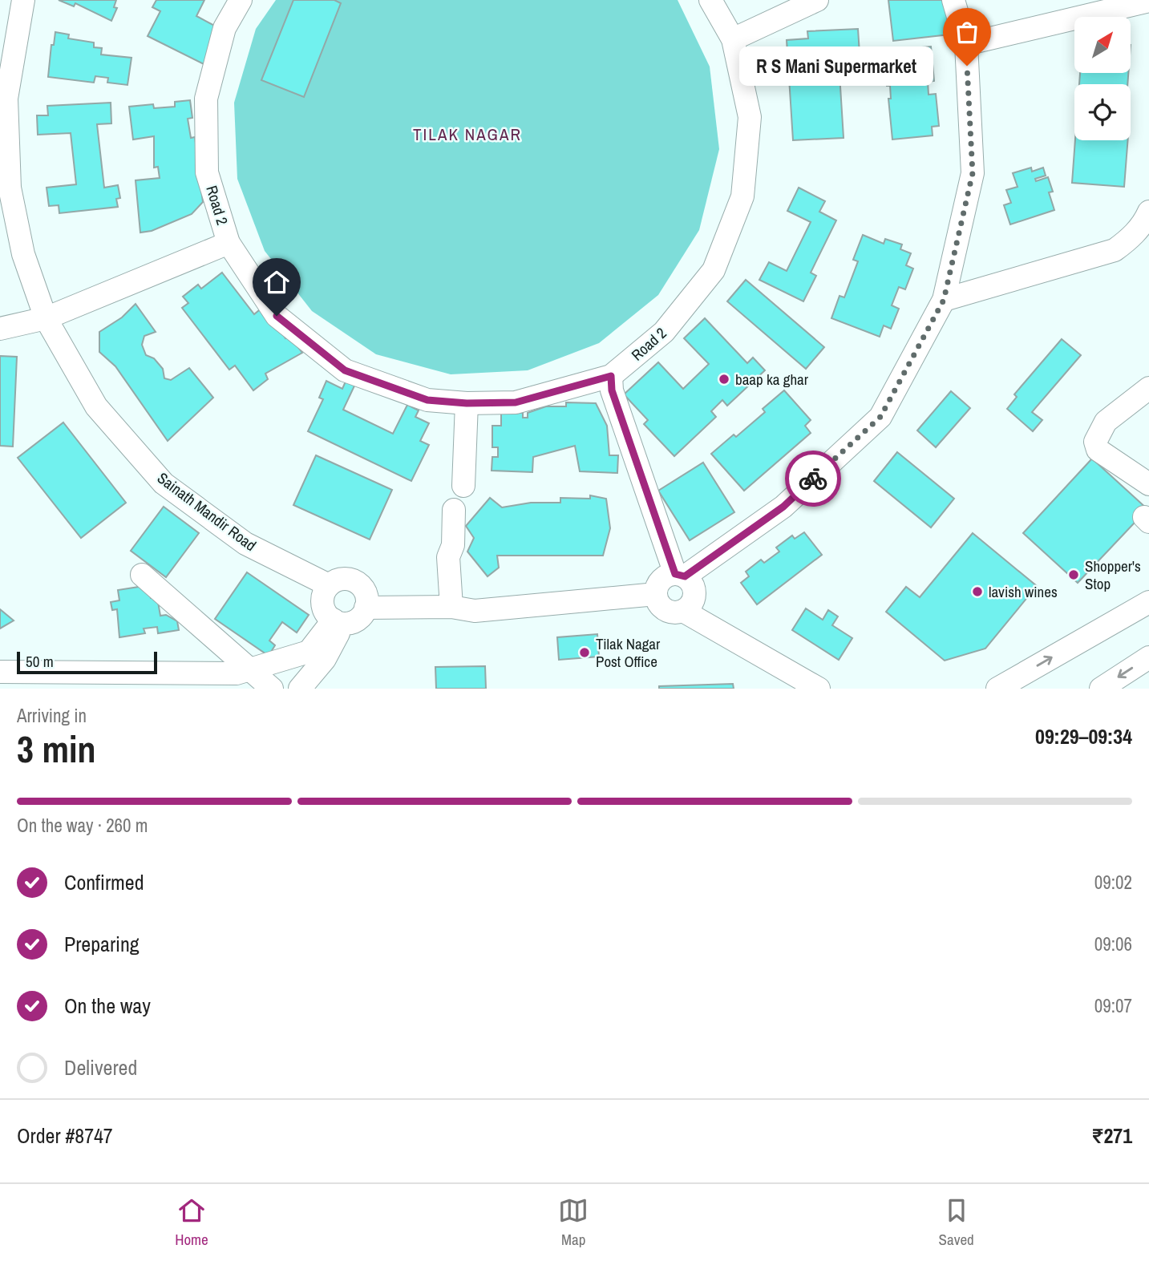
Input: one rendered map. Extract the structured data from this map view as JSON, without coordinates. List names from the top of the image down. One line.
{"streets":{"street":["Road 2","Sainath Mandir Road"]},"districts":["TILAK NAGAR"],"places":["R S Mani Supermarket","baap ka ghar","Shopper's Stop","lavish wines","Tilak Nagar Post Office"],"scale_bar":"50 m","north":"top right","page":{"bubble":"R S Mani Supermarket","scale":"50 m","heading":["3 min","Arriving in","09:29–09:34"],"panel":["Order #8747","₹271"],"bar":"On the way · 260 m","list":[["Confirmed","09:02"],["Preparing","09:06"],["On the way","09:07"],"Delivered"],"tabs":["Home","Map","Saved"]}}
